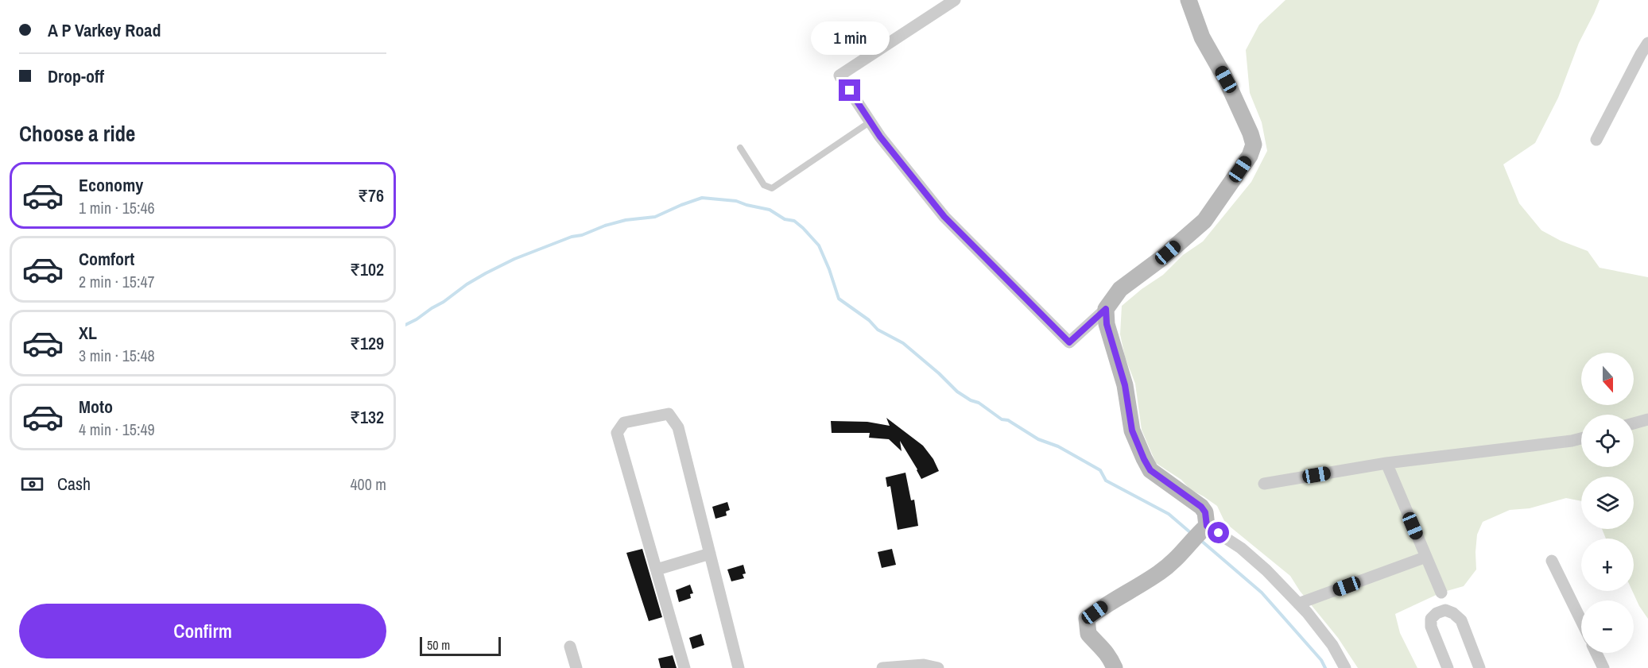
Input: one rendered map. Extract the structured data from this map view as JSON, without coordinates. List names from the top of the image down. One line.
{"scale_bar":"50 m","north":"bottom","page":{"banner":["A P Varkey Road","Drop-off"],"bubble":"1 min","heading":"Choose a ride","list":[{"name":"Economy","note":"1 min · 15:46","value":"₹76"},{"name":"Comfort","note":"2 min · 15:47","value":"₹102"},{"name":"XL","note":"3 min · 15:48","value":"₹129"},{"name":"Moto","note":"4 min · 15:49","value":"₹132"}],"map_buttons":["+","−"],"pay":["Cash","400 m"],"buttons":"Confirm","scale":"50 m"}}
